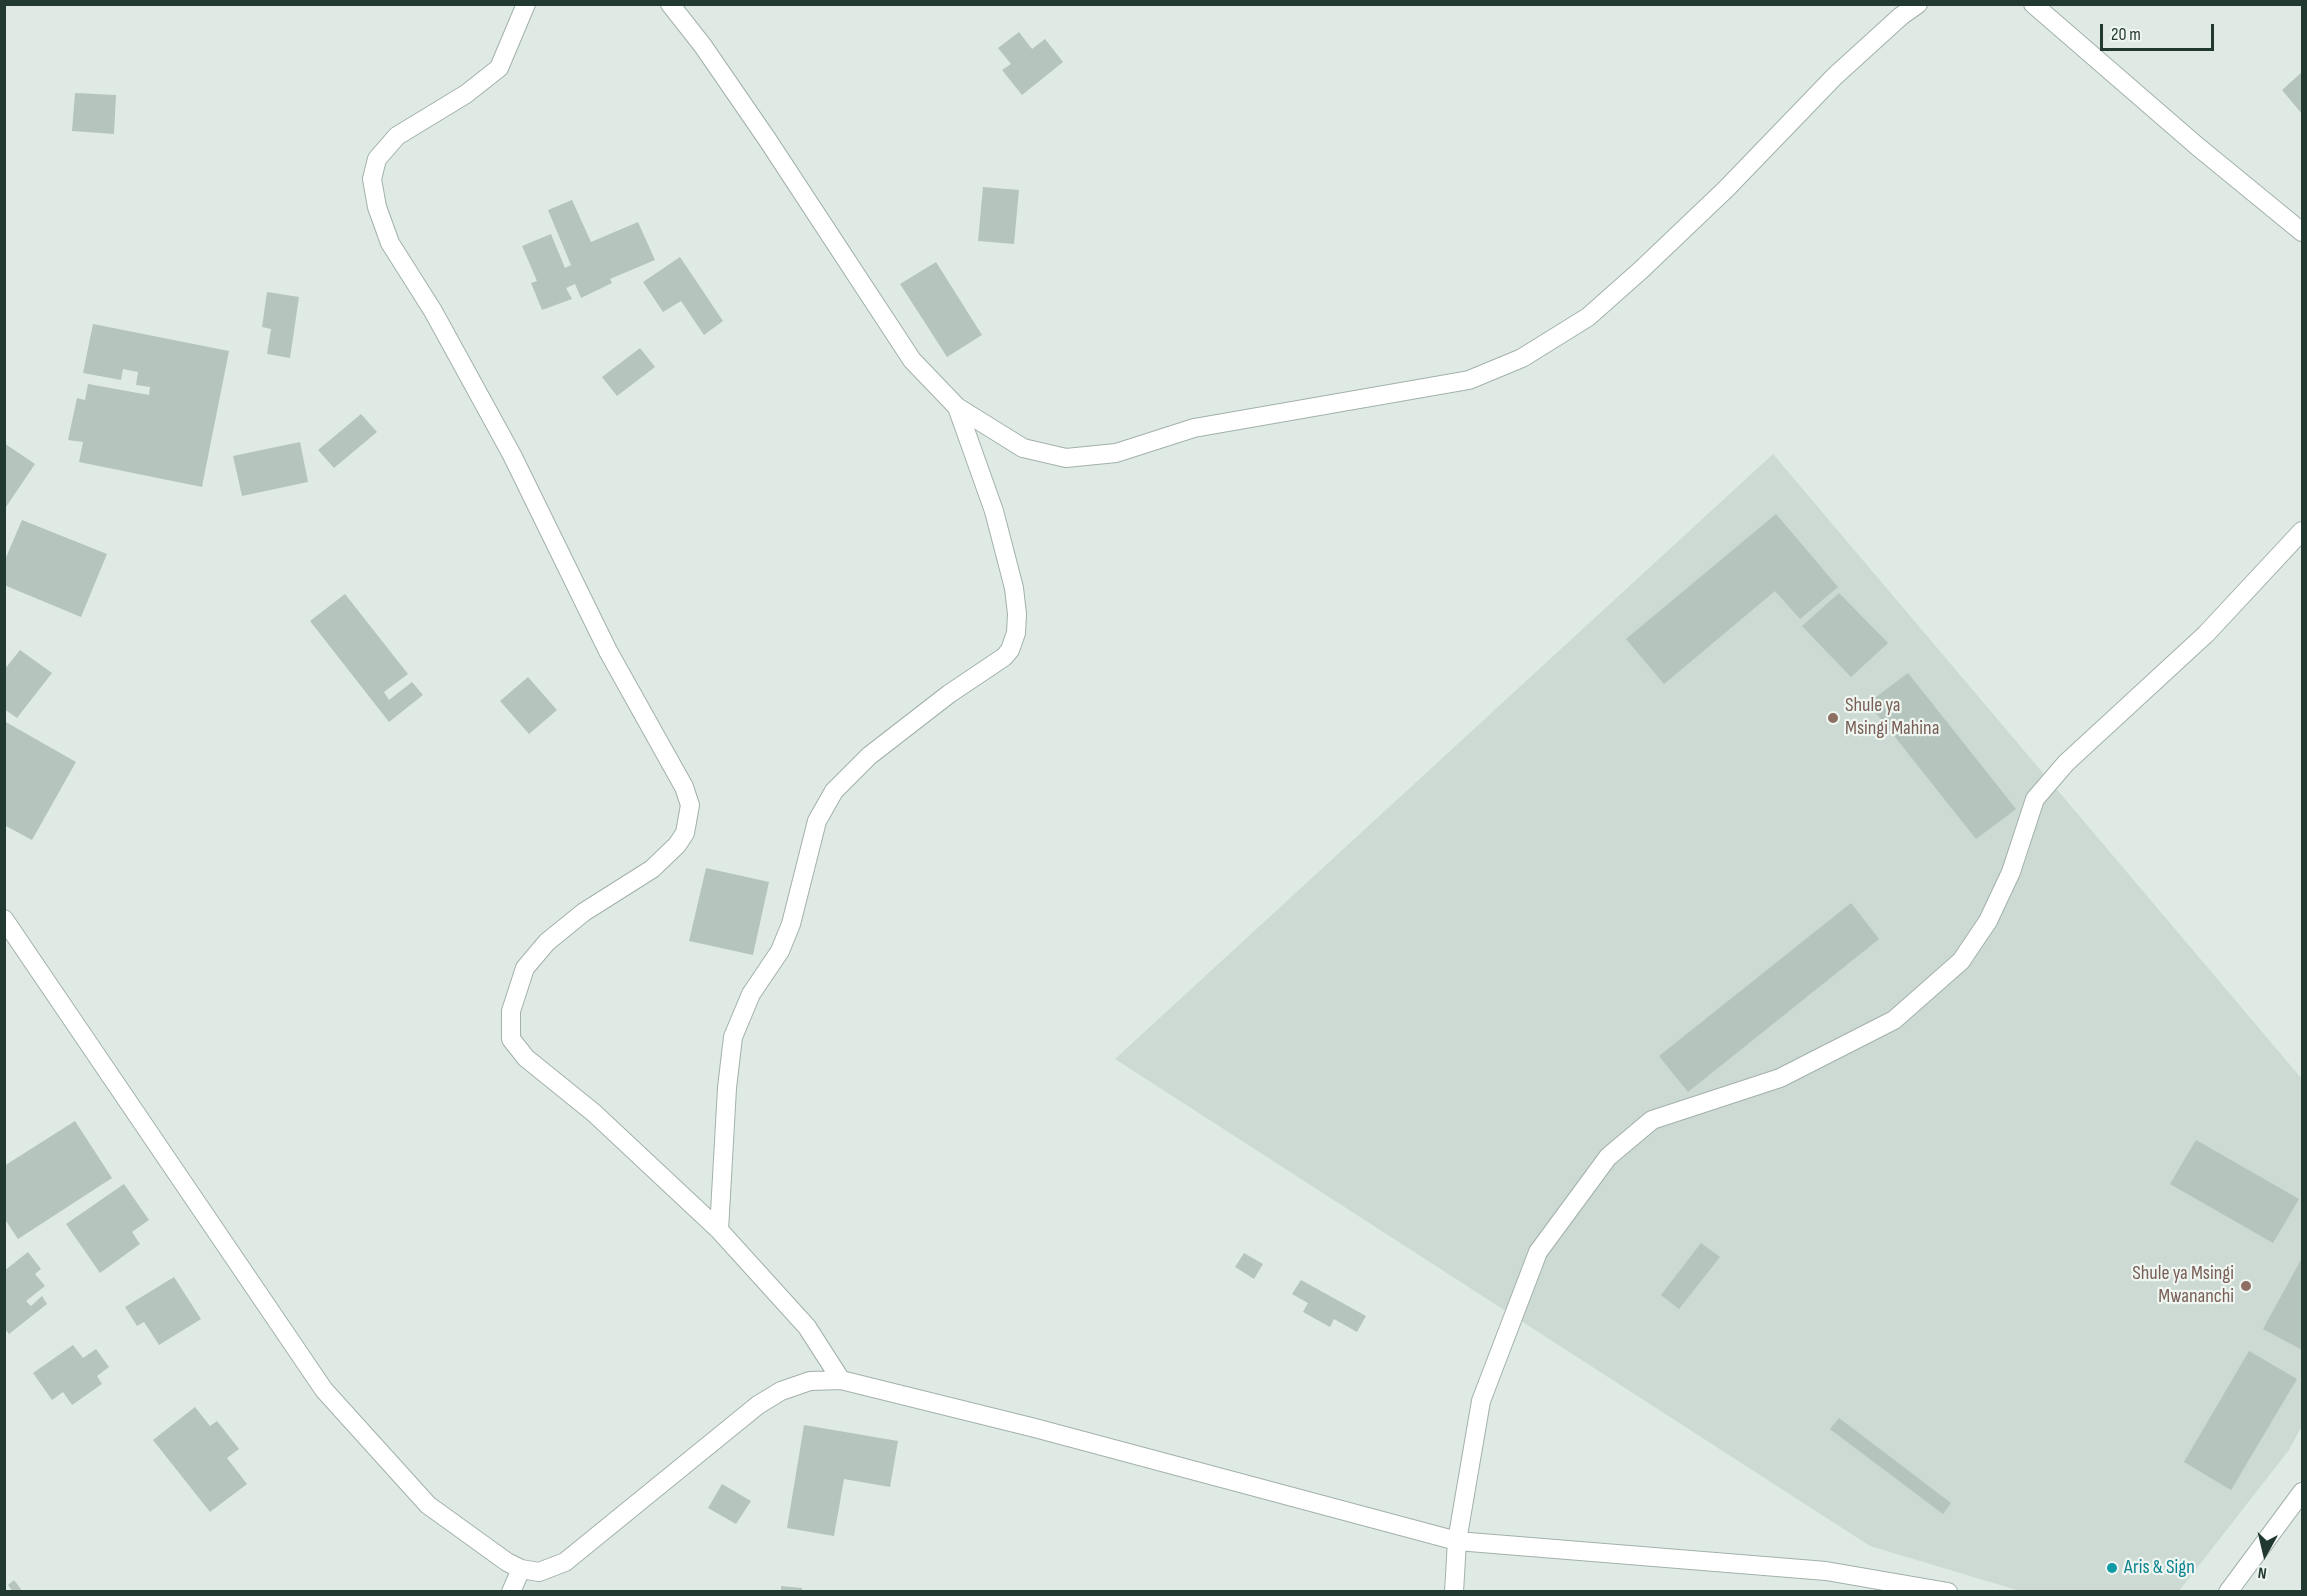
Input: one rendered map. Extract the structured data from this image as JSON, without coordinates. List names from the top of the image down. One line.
{"places":["Shule ya Msingi Mahina","Shule ya Msingi Mwananchi","Aris & Sign"],"scale_bar":"20 m","north":"bottom"}
